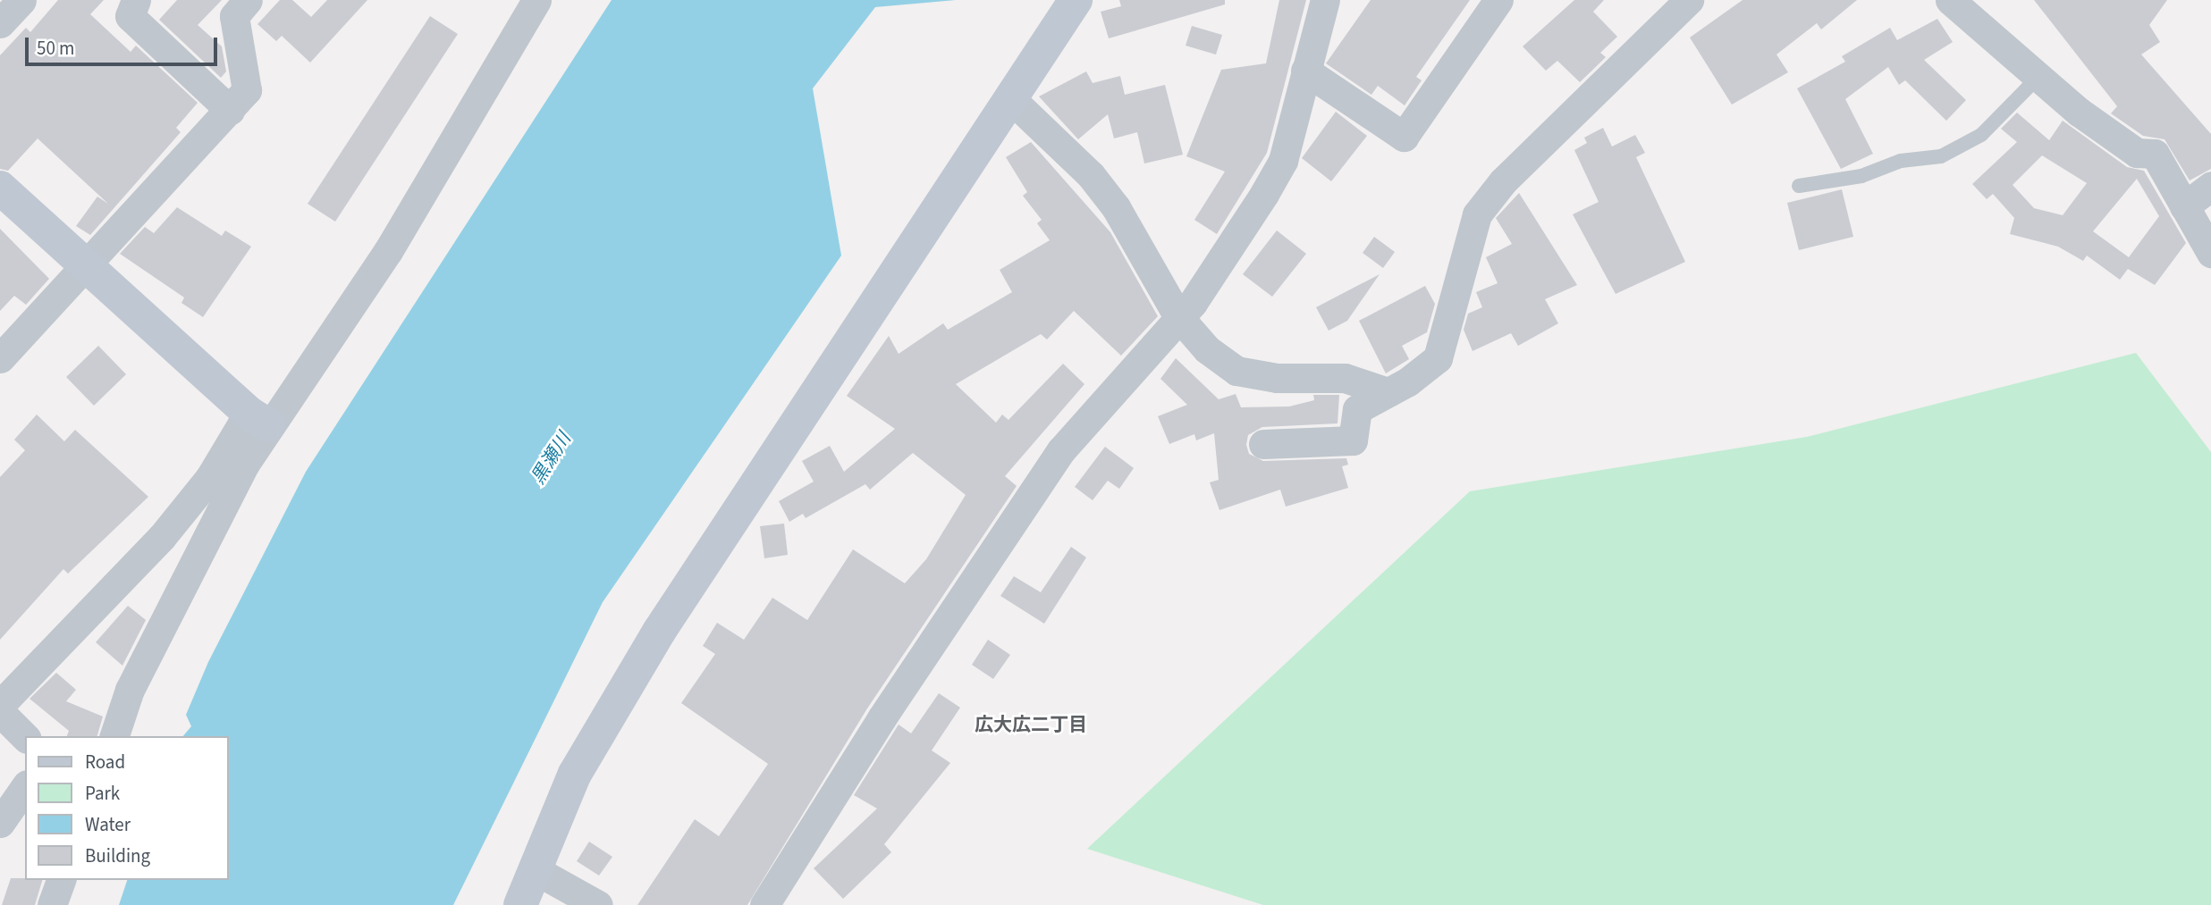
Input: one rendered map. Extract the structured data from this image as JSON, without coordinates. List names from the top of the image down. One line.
{"districts":["広大広二丁目"],"water":["黒瀬川"],"legend":["Road","Park","Water","Building"],"scale_bar":"50 m"}
